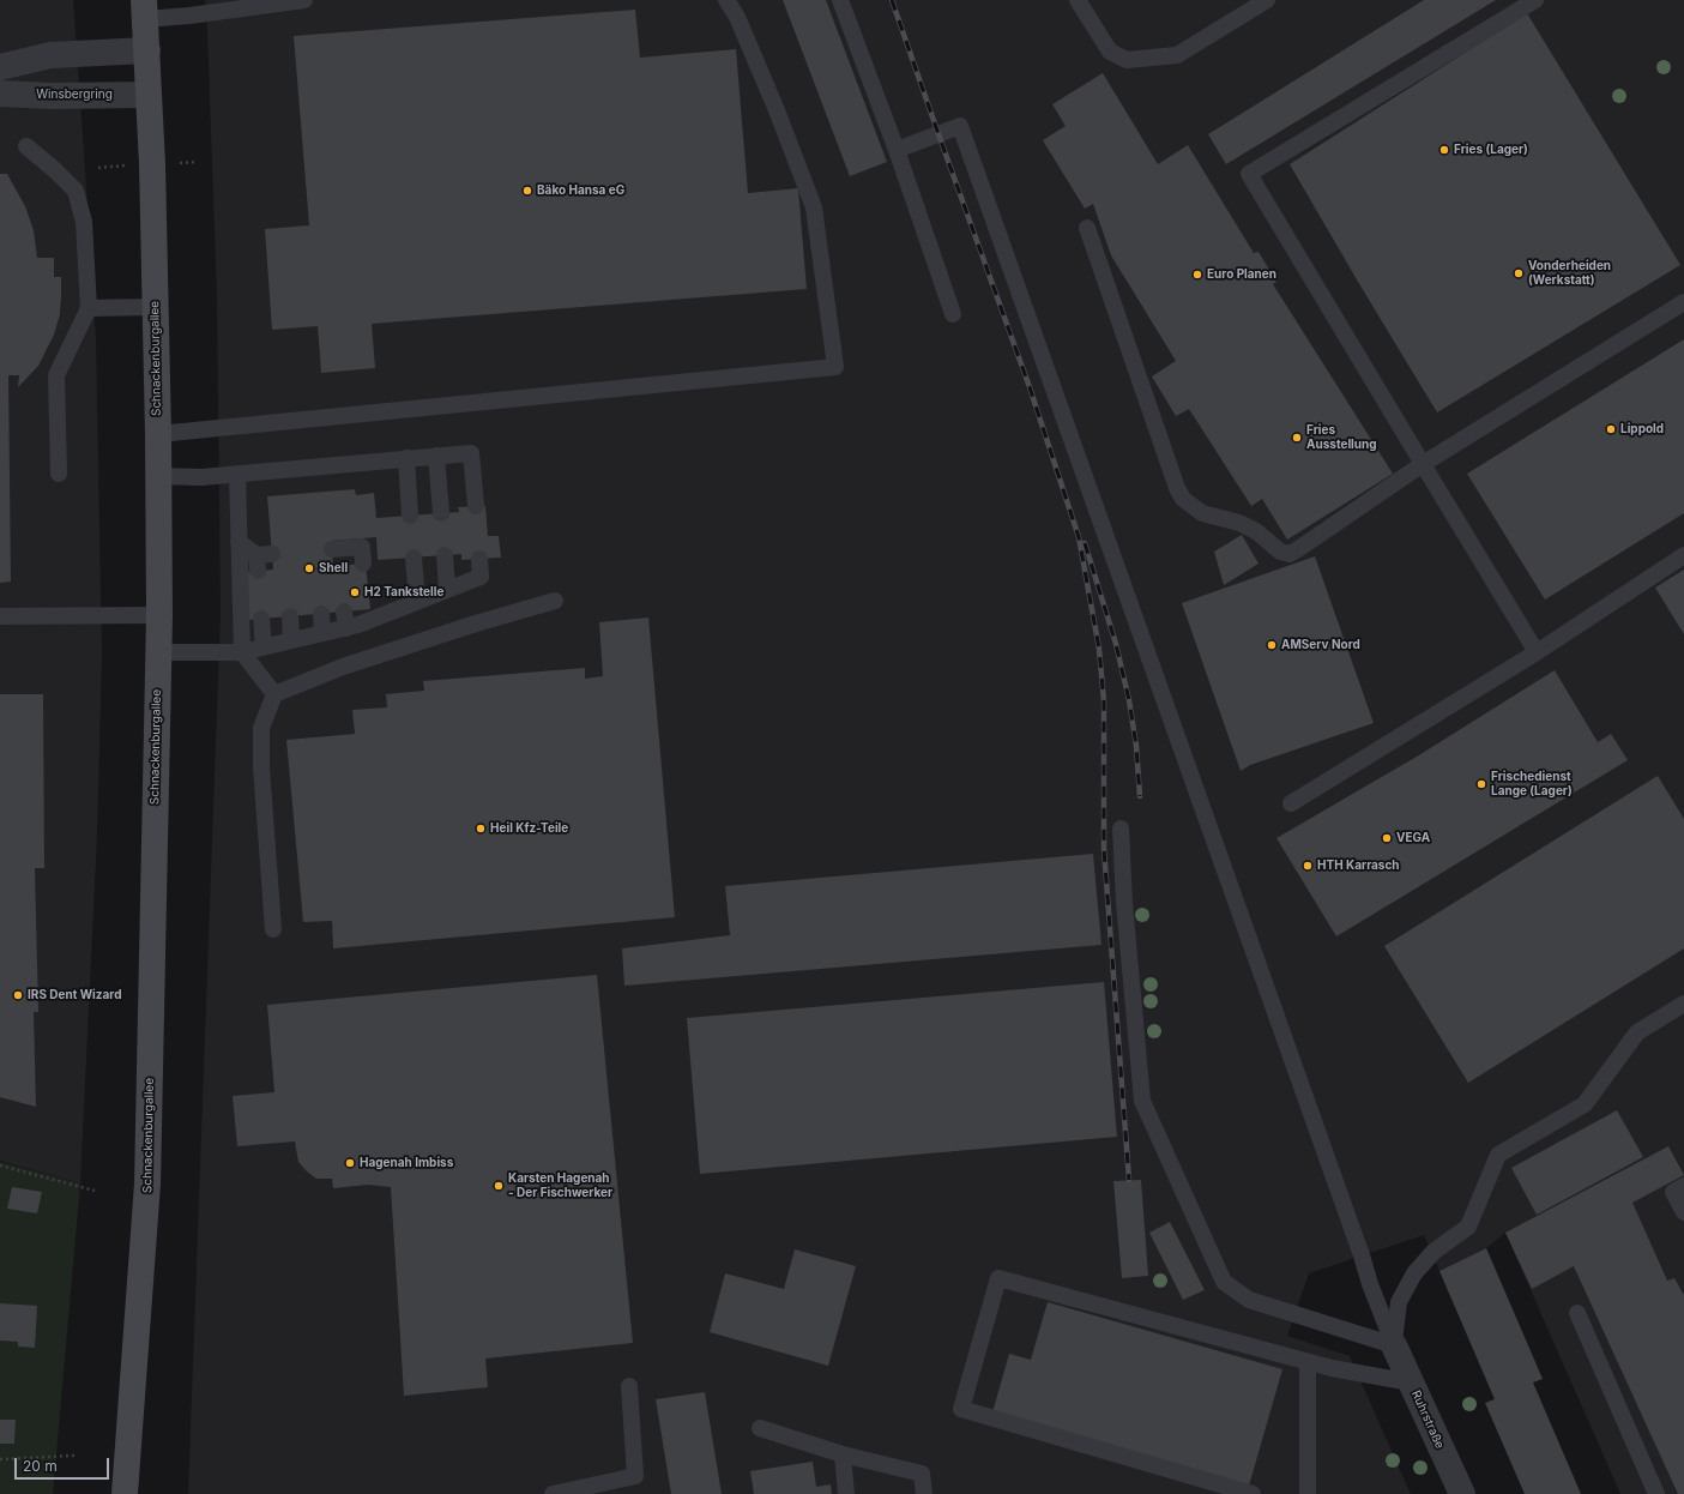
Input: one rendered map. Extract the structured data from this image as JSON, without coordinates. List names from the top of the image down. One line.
{"streets":{"main road":["Schnackenburgallee"],"street":["Winsbergring","Ruhrstraße"]},"crossings":[["Winsbergring","Schnackenburgallee"]],"places":["Fries (Lager)","Bäko Hansa eG","Vonderheiden (Werkstatt)","Euro Planen","Lippold","Fries Ausstellung","Shell","H2 Tankstelle","AMServ Nord","Frischedienst Lange (Lager)","Heil Kfz-Teile","VEGA","HTH Karrasch","IRS Dent Wizard","Hagenah Imbiss","Karsten Hagenah - Der Fischwerker"],"scale_bar":"20 m"}
